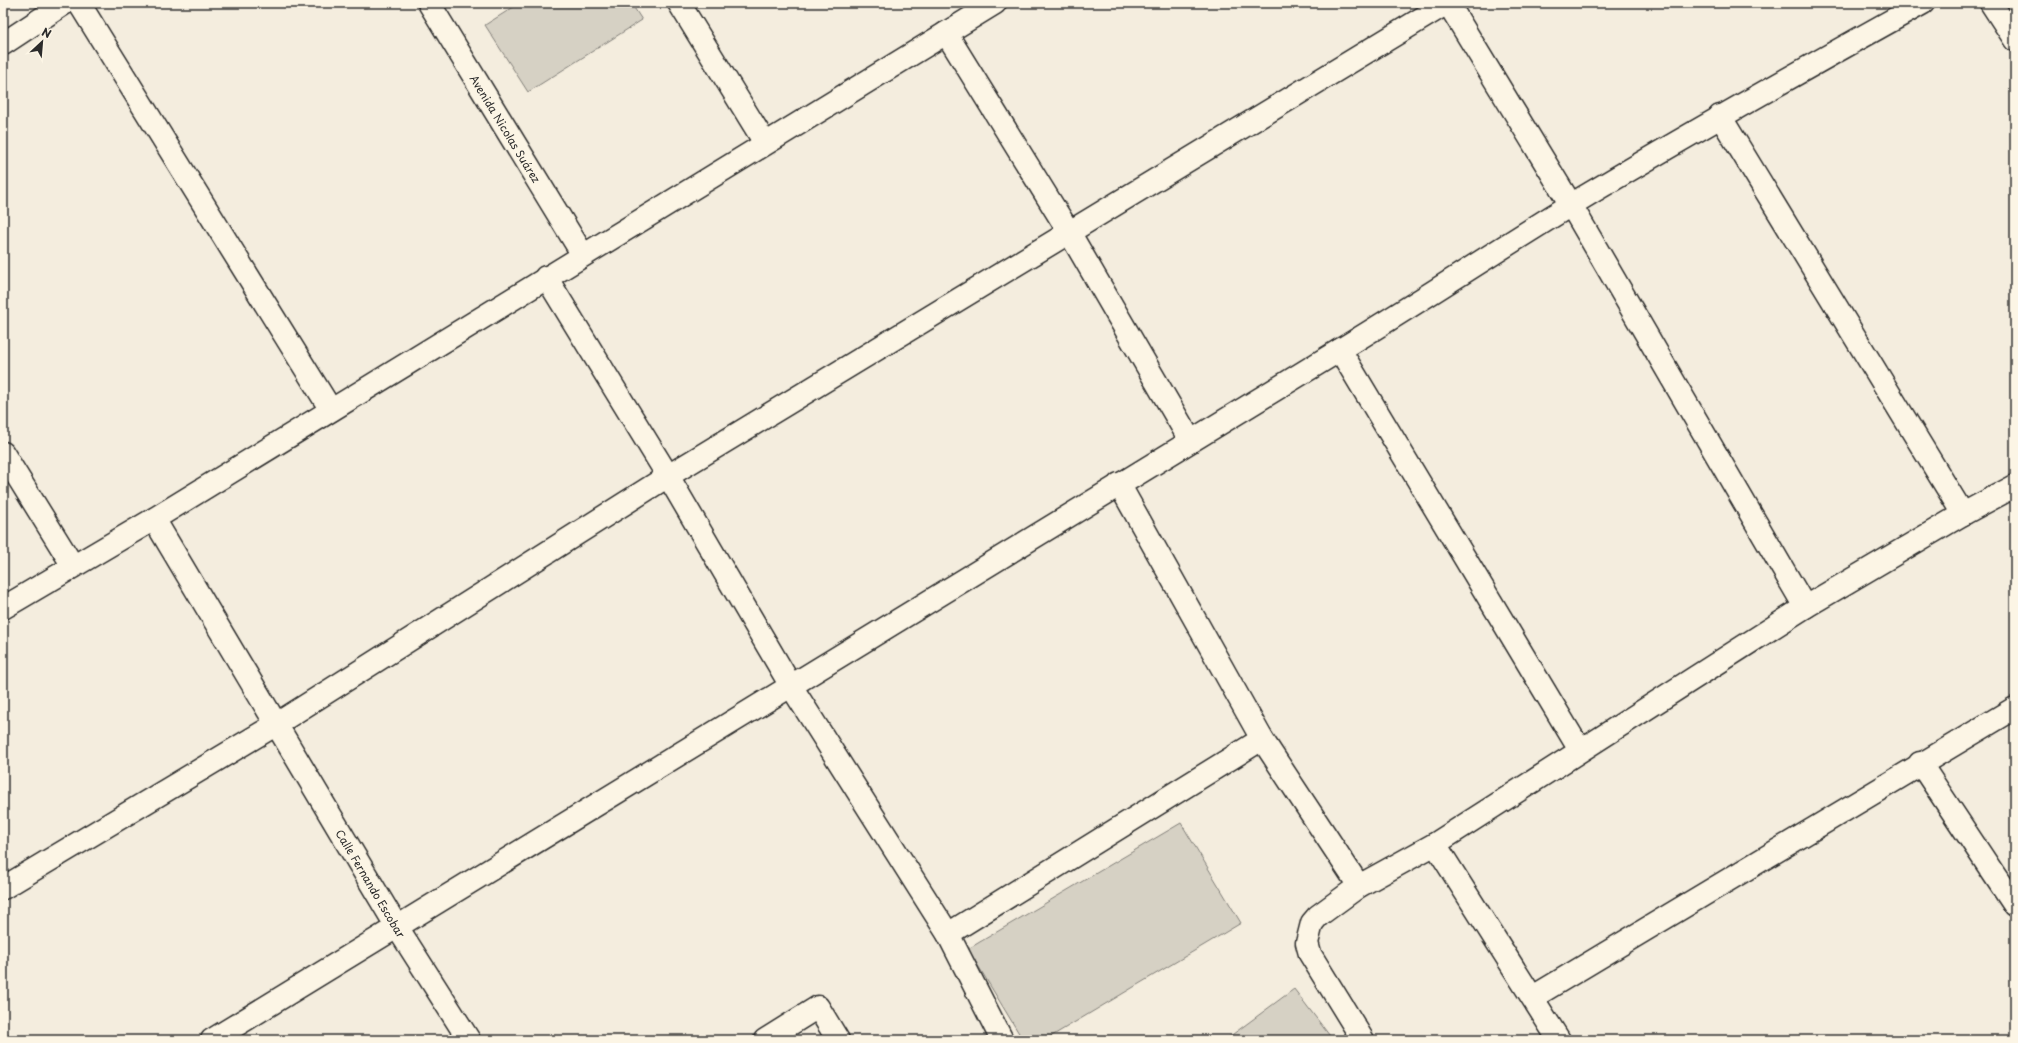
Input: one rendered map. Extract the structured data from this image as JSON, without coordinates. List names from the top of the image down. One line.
{"streets":{"street":["Avenida Nicolas Suárez","Calle Fernando Escobar"]},"north":"top right"}
